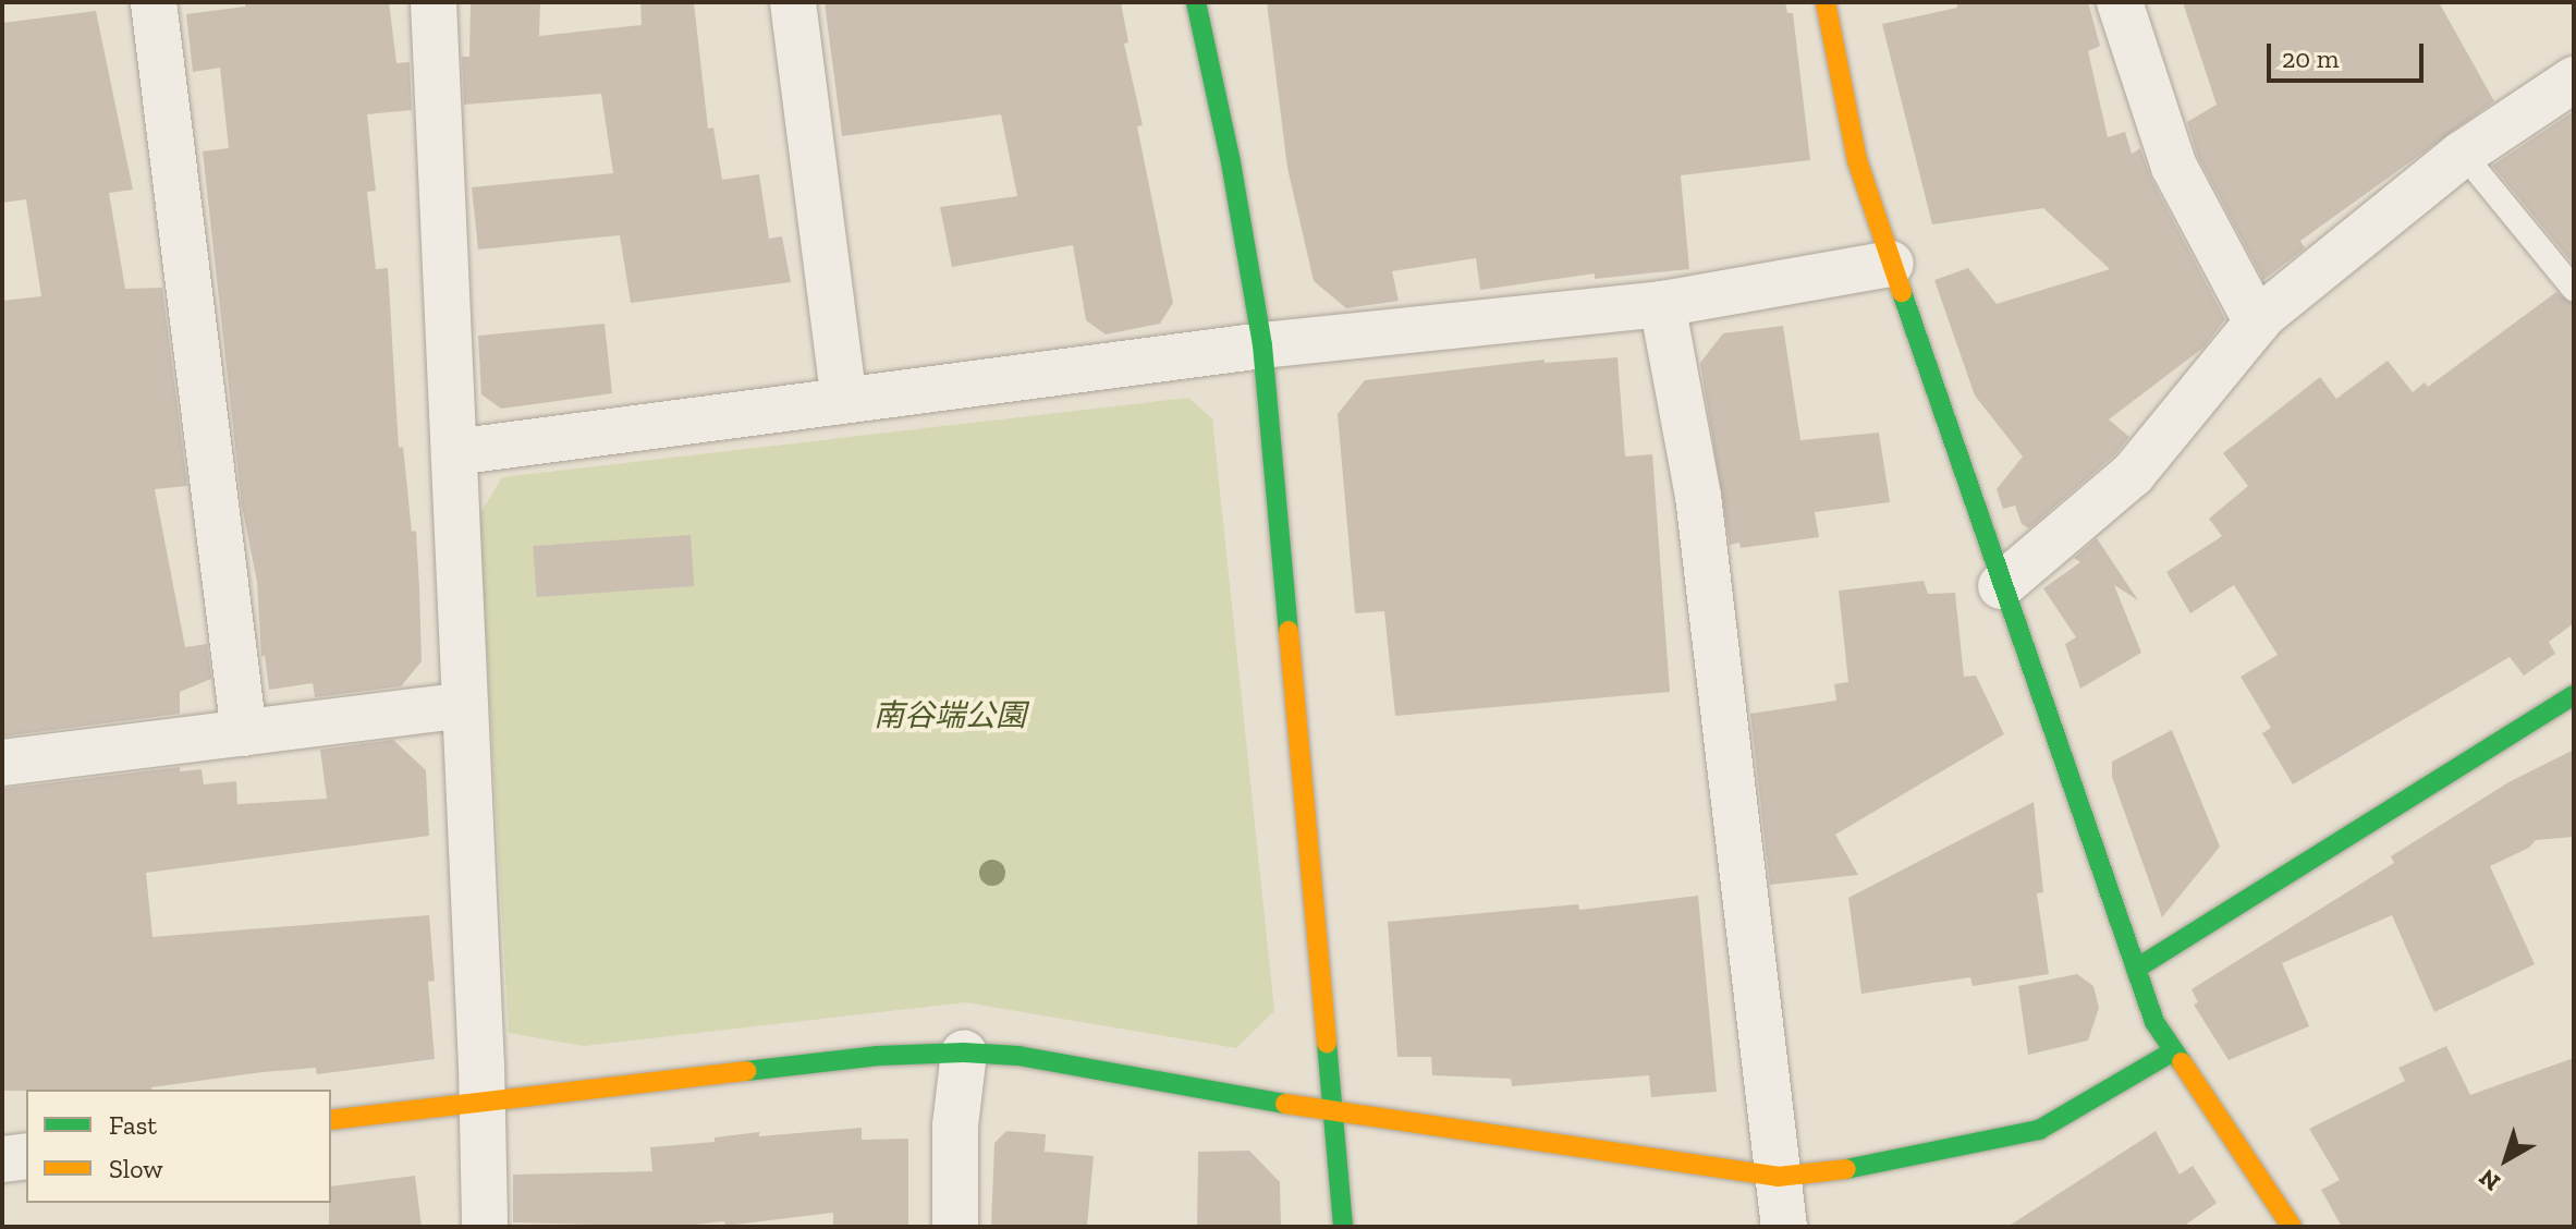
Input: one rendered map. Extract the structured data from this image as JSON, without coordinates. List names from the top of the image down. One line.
{"parks":["南谷端公園"],"legend":["Fast","Slow"],"scale_bar":"20 m","north":"bottom left"}
